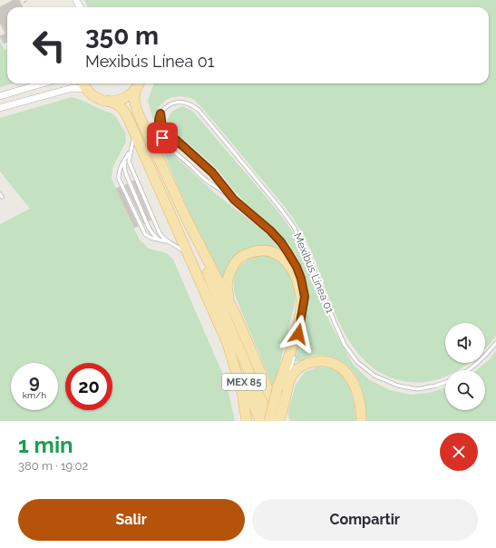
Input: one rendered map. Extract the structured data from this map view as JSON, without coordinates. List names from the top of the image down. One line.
{"streets":{"main road":["MEX 85"],"lane":["Mexibús Línea 01"]},"page":{"turn":["350 m","Mexibús Línea 01"],"speed":"9 km/h","limit":"20","heading":["1 min","380 m · 19:02"],"buttons":["Salir","Compartir"]}}
